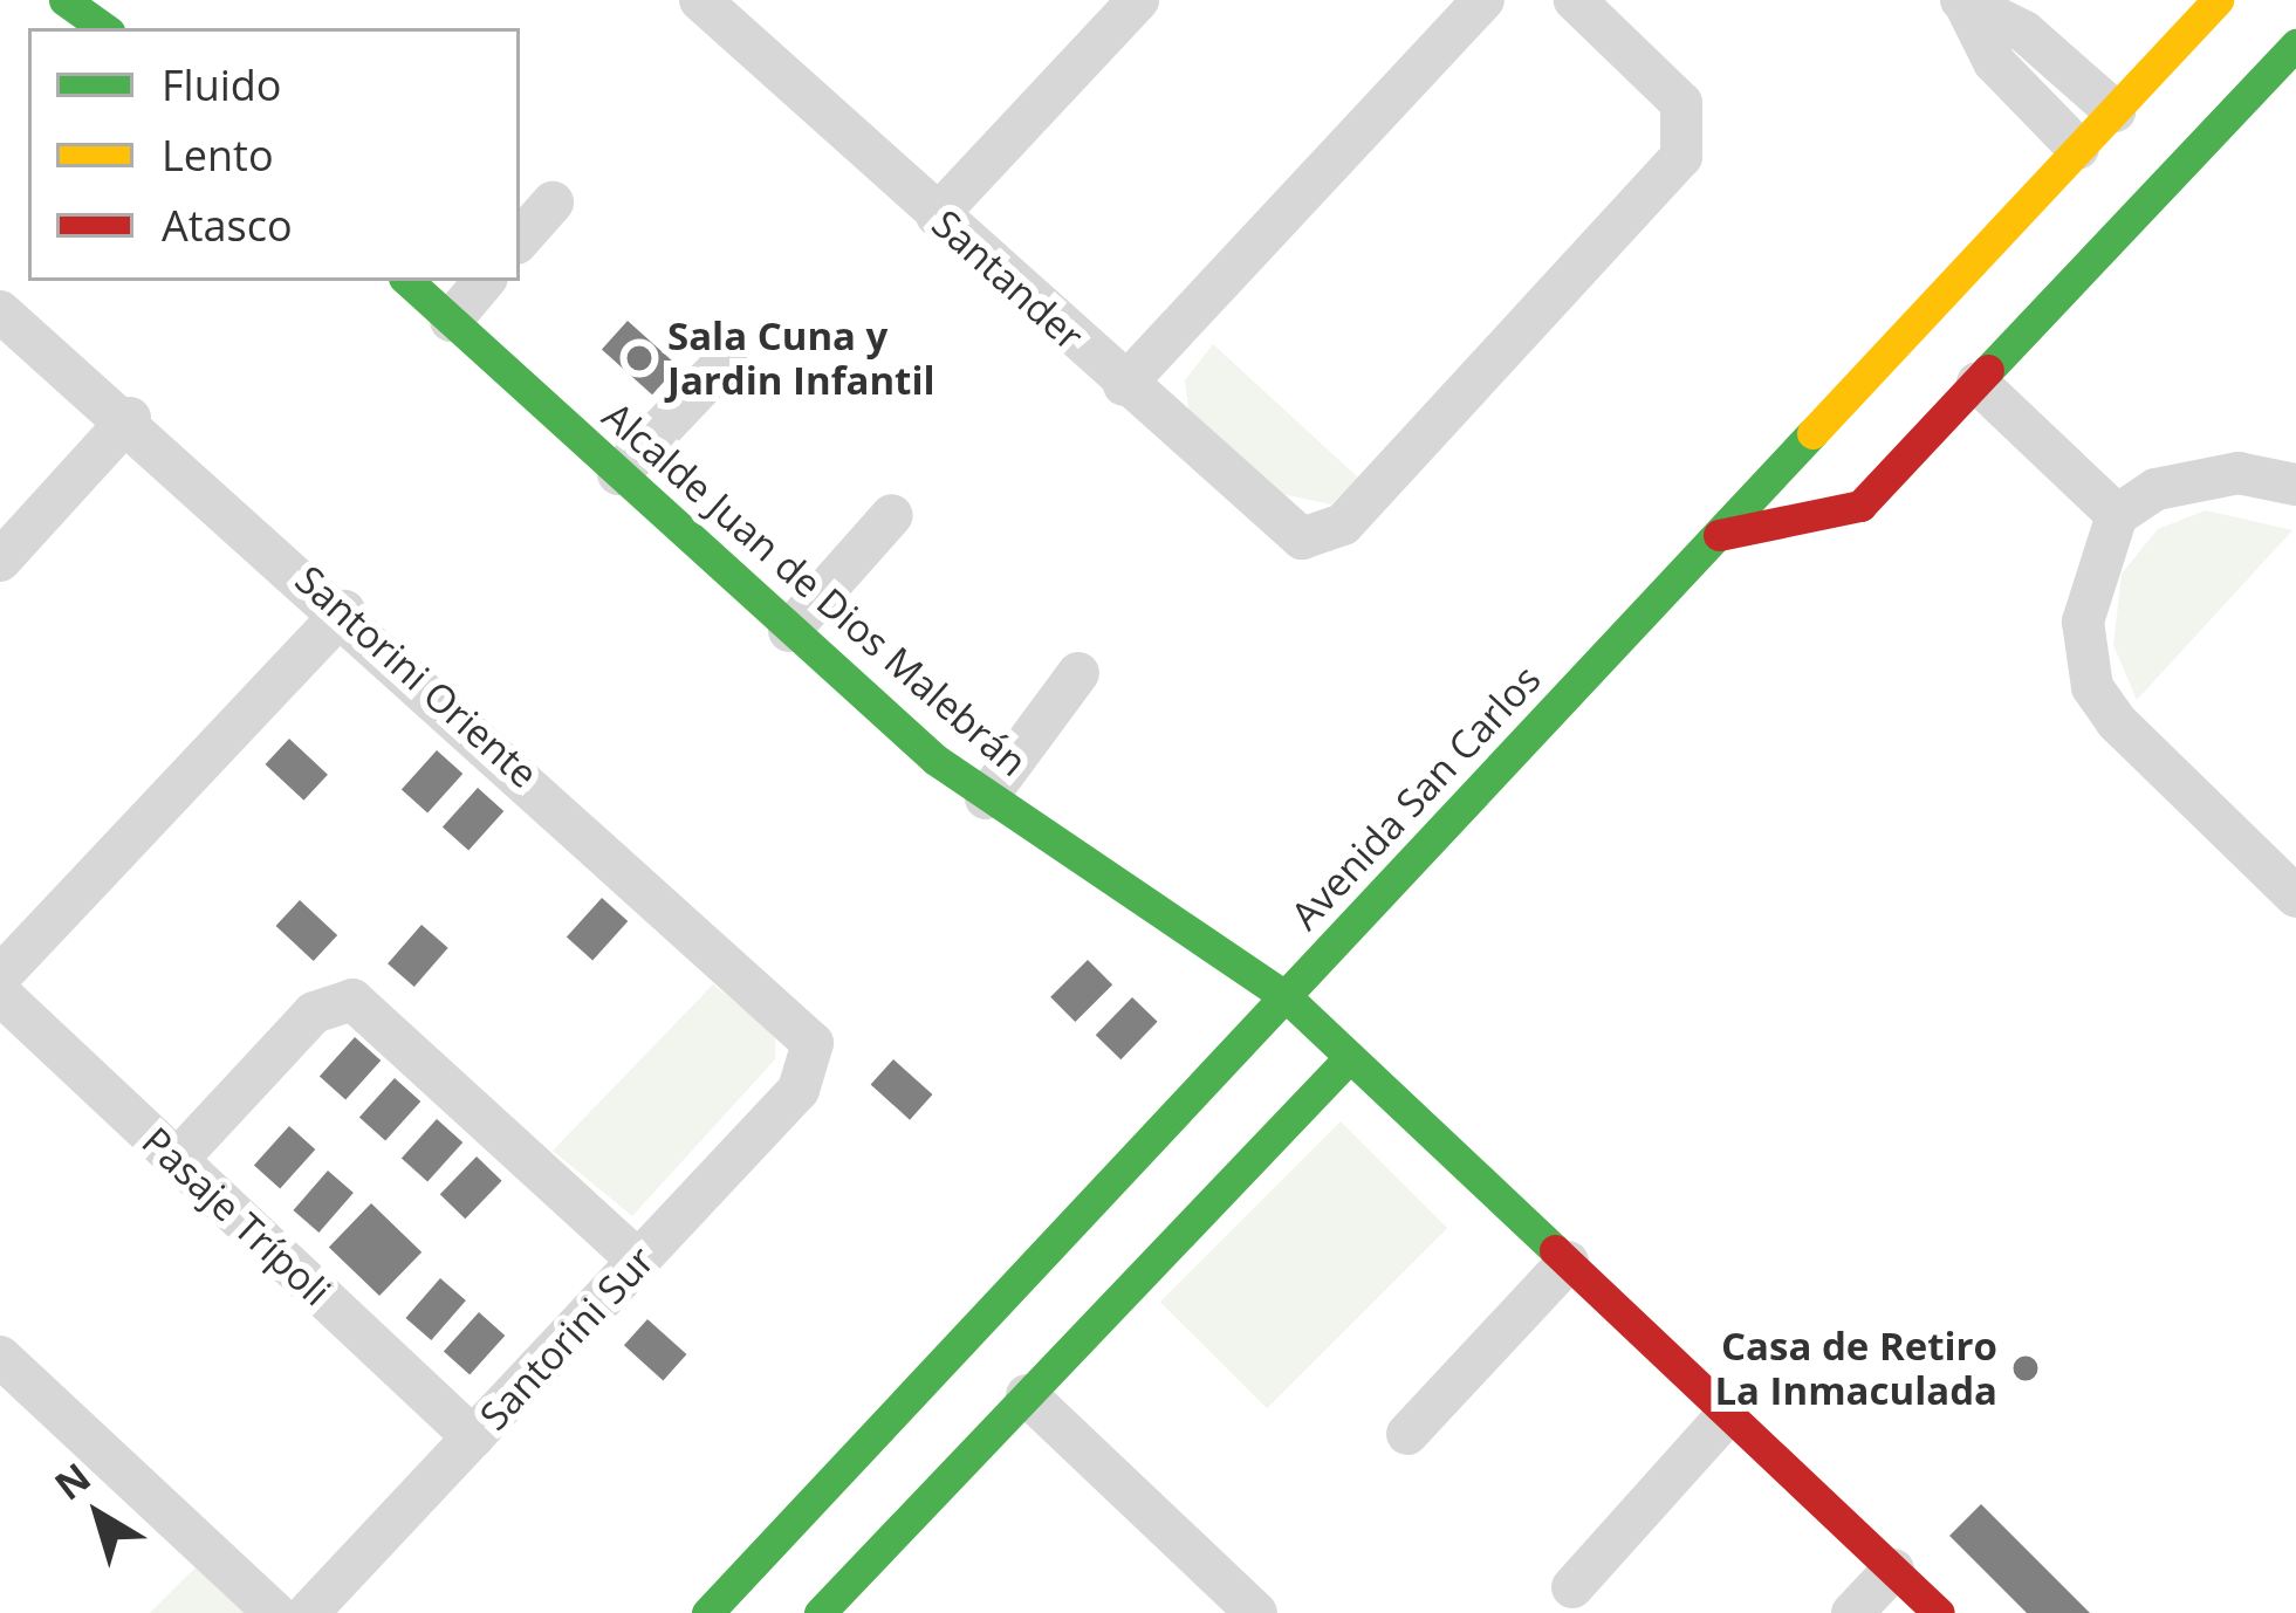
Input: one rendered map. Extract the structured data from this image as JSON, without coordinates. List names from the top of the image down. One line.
{"streets":{"main road":["Alcalde Juan de Dios Malebrán","Avenida San Carlos"],"street":["Santander","Santorini Oriente","Pasaje Trípoli","Santorini Sur"]},"crossings":[["Alcalde Juan de Dios Malebrán","Avenida San Carlos"],["Santorini Oriente","Santorini Sur"],["Pasaje Trípoli","Santorini Sur"]],"places":["Sala Cuna y Jardin Infantil","Casa de Retiro La Inmaculada"],"legend":["Fluido","Lento","Atasco"],"north":"top left"}
